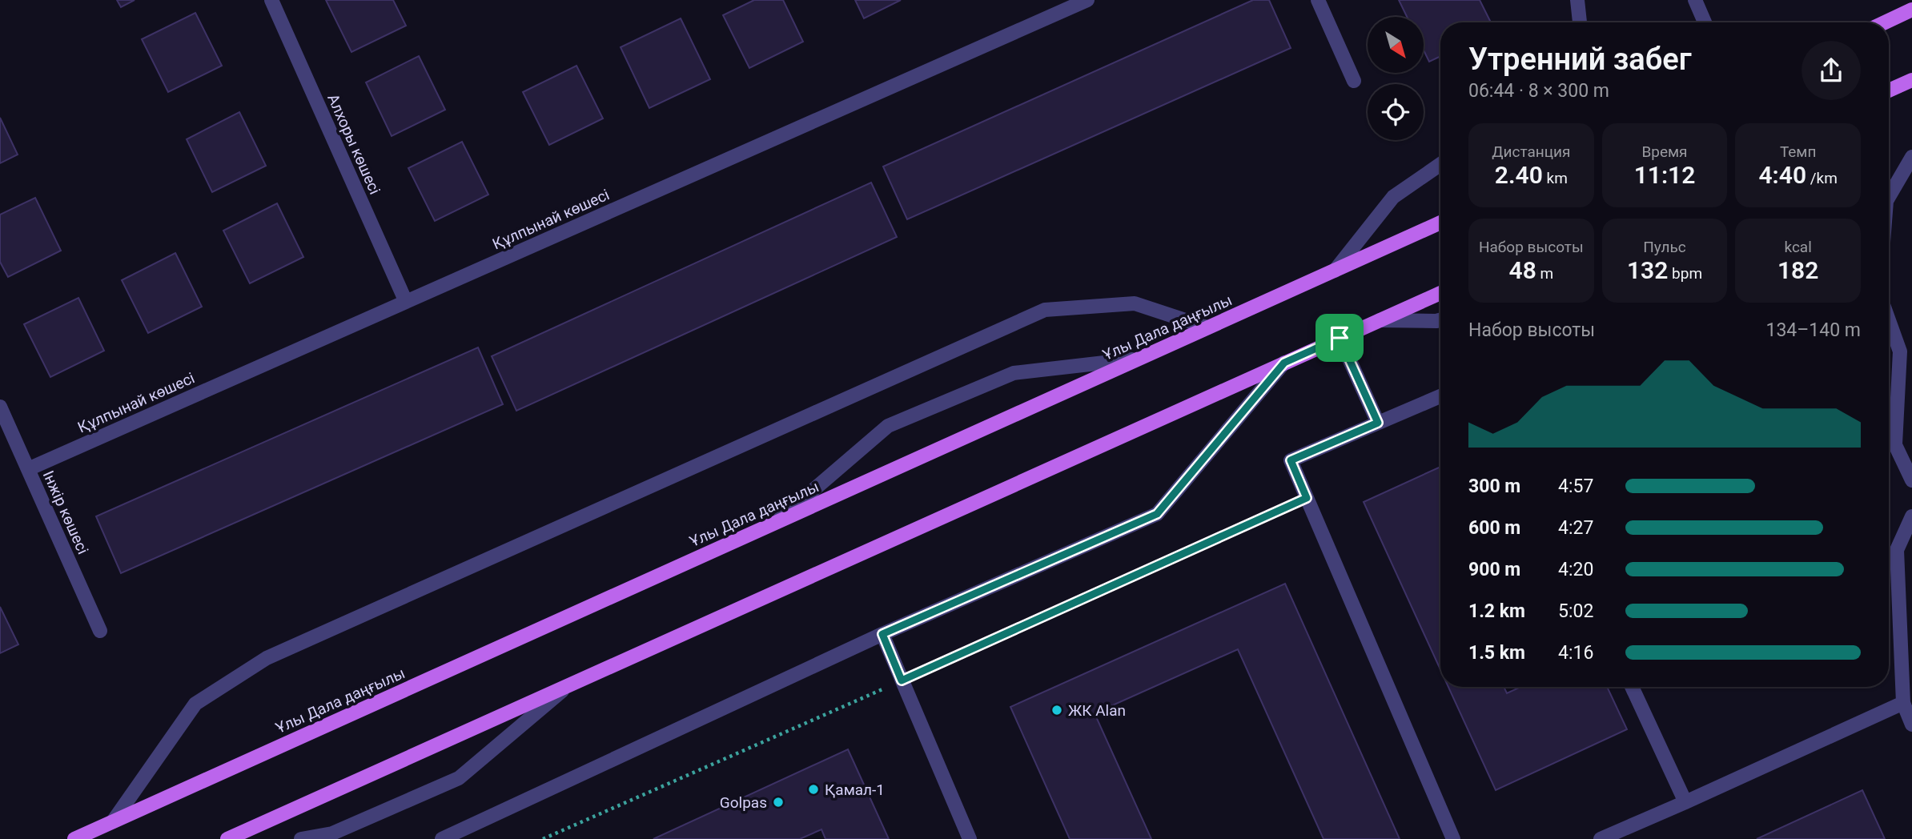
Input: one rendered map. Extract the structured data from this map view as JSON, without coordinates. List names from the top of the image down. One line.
{"streets":{"main road":["Ұлы Дала даңғылы"],"street":["Алхоры көшесі","Құлпынай көшесі","Інжір көшесі"]},"crossings":[["Алхоры көшесі","Құлпынай көшесі"],["Құлпынай көшесі","Інжір көшесі"]],"places":["ЖК Alan","Қамал-1","Golpas"],"north":"bottom right","page":{"heading":["Утренний забег","06:44 · 8 × 300 m"],"stats":[["Дистанция","2.40 km"],["Время","11:12"],["Темп","4:40 /km"],["Набор высоты","48 m"],["Пульс","132 bpm"],["kcal","182"]],"chart":["Набор высоты","134–140 m"],"list":[{"name":"300 m","note":"4:57"},{"name":"600 m","note":"4:27"},{"name":"900 m","note":"4:20"},{"name":"1.2 km","note":"5:02"},{"name":"1.5 km","note":"4:16"}]}}
